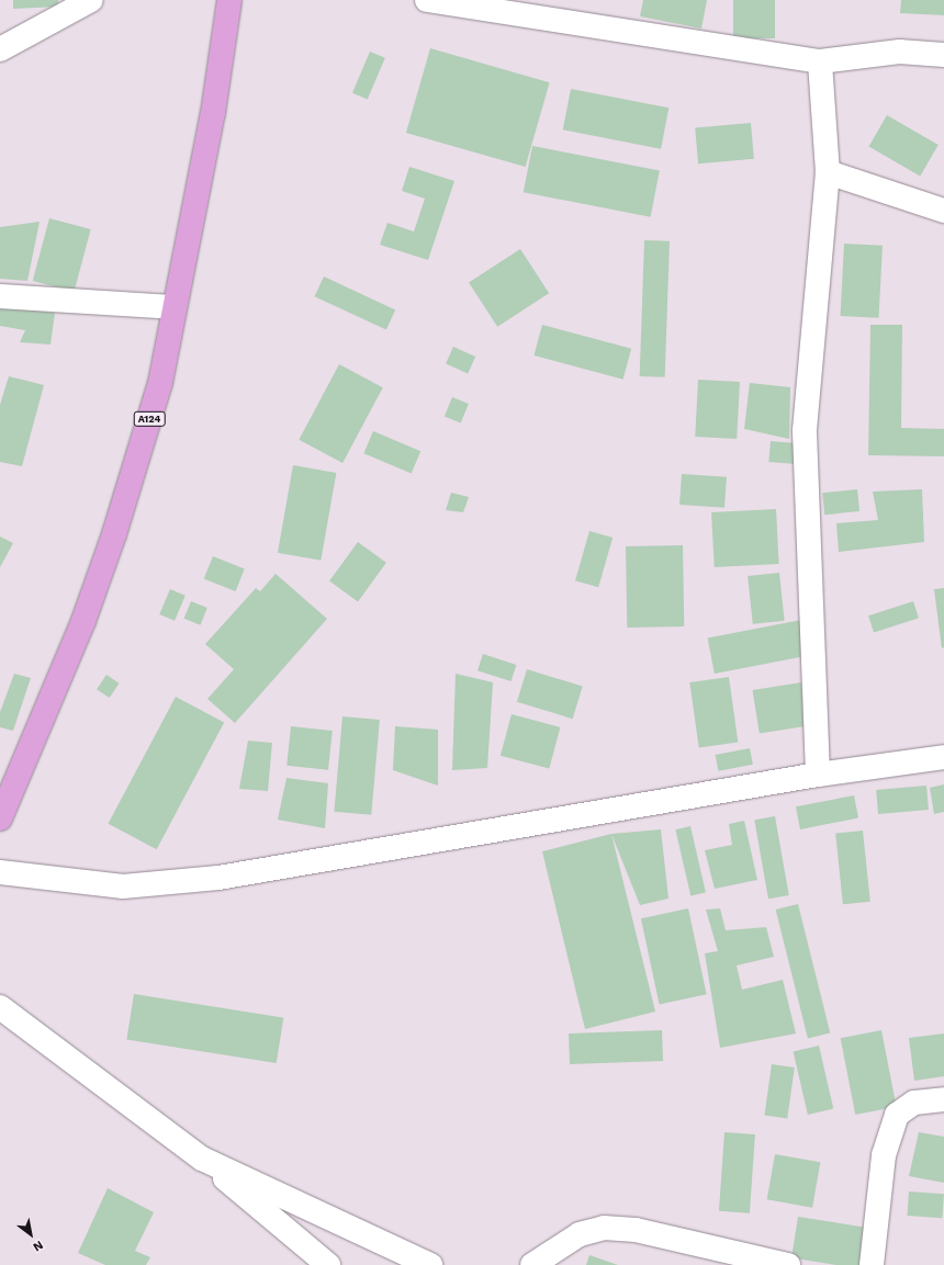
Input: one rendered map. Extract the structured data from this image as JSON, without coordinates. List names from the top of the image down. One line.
{"streets":{"highway":["A124"]},"north":"bottom right"}
